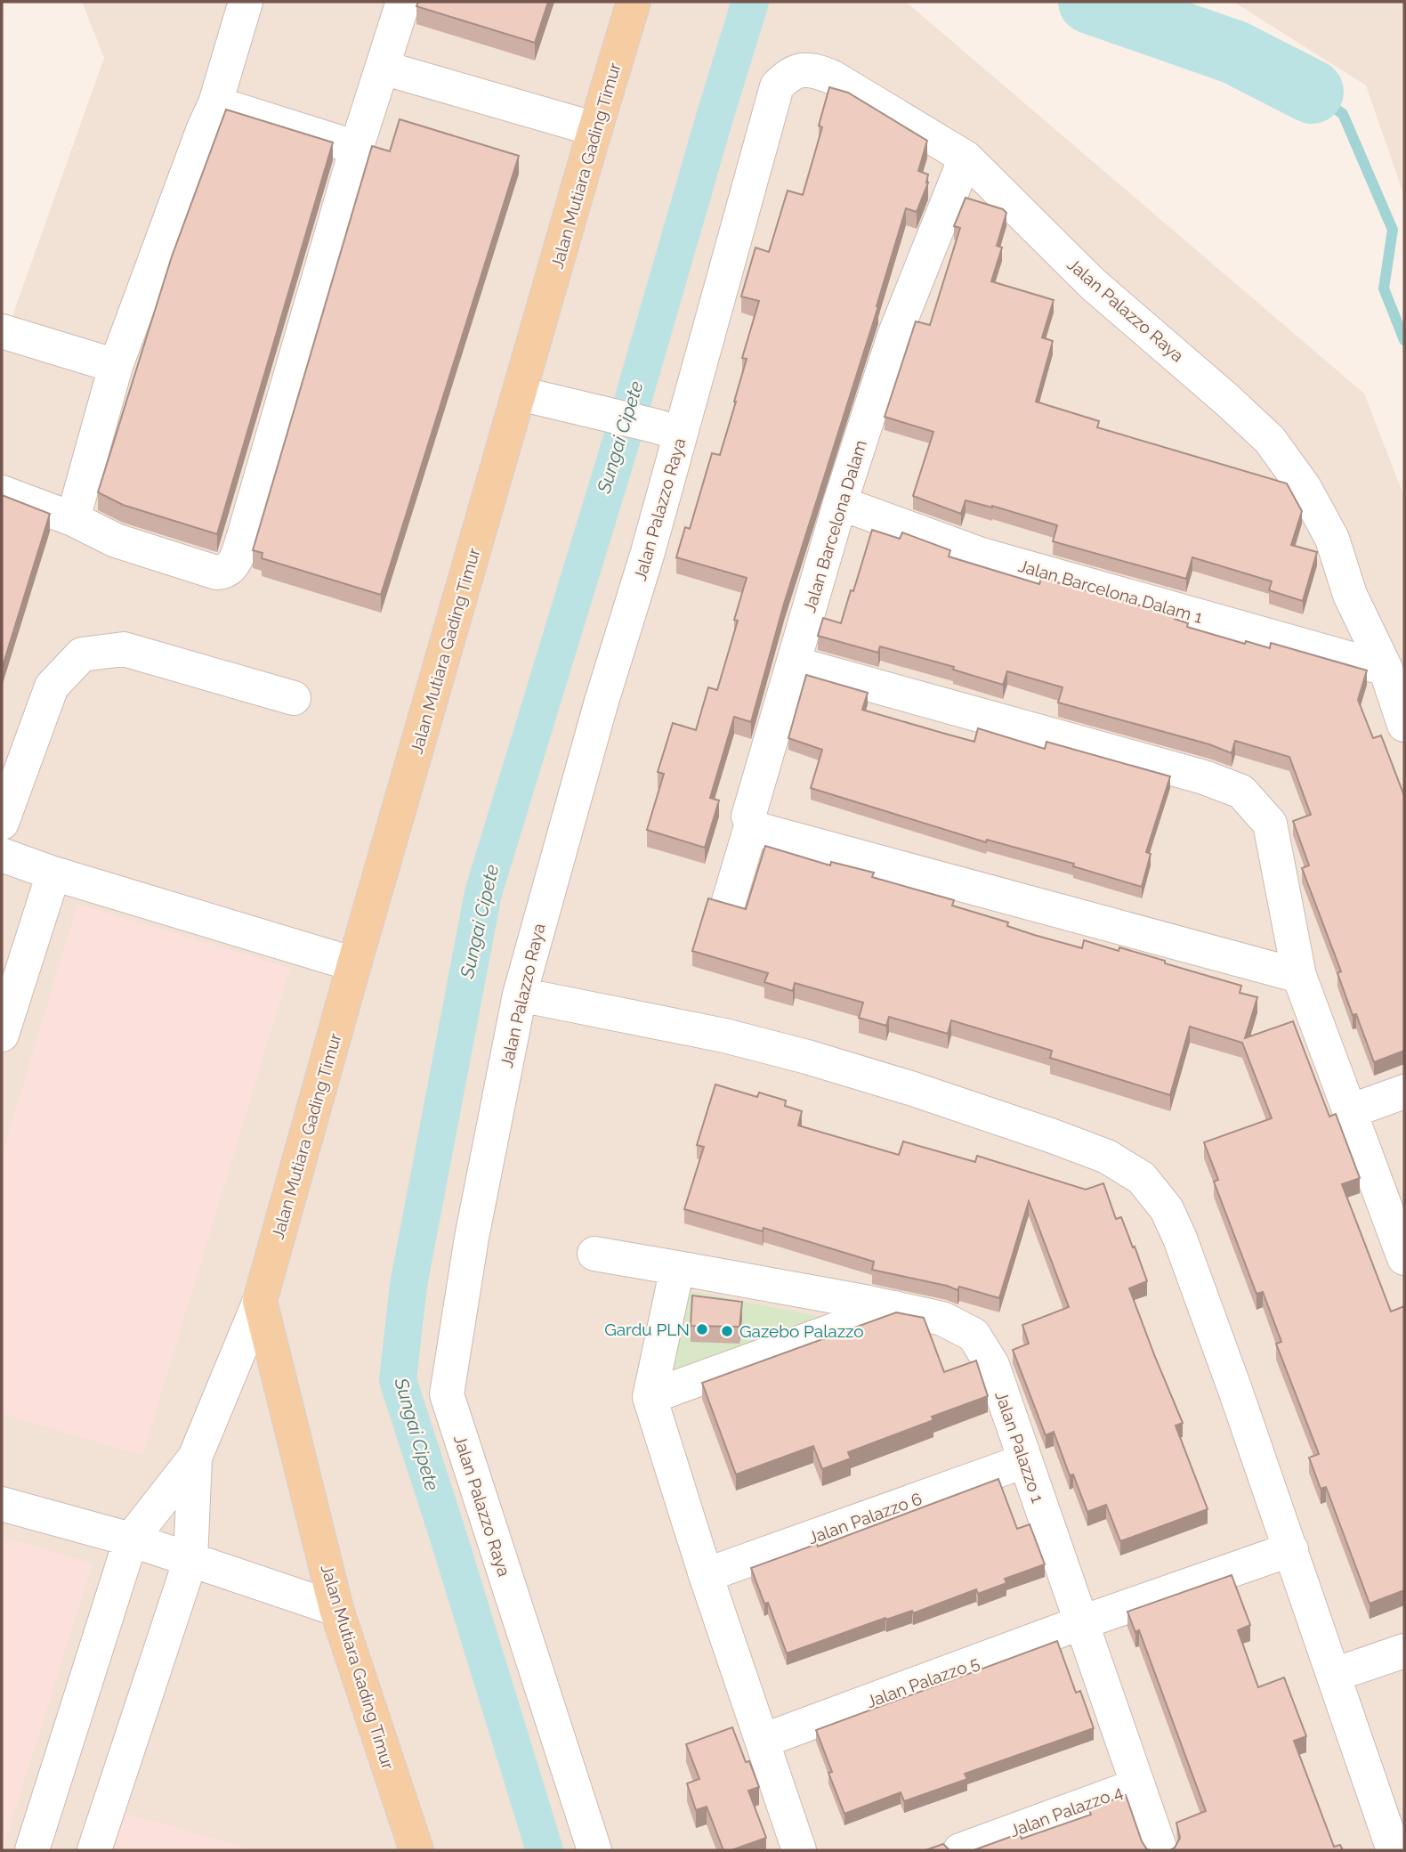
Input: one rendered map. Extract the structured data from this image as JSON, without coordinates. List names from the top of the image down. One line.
{"streets":{"main road":["Jalan Mutiara Gading Timur"],"street":["Jalan Palazzo Raya","Jalan Barcelona Dalam","Jalan Barcelona Dalam 1","Jalan Palazzo 1","Jalan Palazzo 6","Jalan Palazzo 5","Jalan Palazzo 4"]},"crossings":[["Jalan Palazzo Raya","Jalan Barcelona Dalam"],["Jalan Palazzo Raya","Jalan Barcelona Dalam 1"],["Jalan Barcelona Dalam","Jalan Barcelona Dalam 1"],["Jalan Palazzo 1","Jalan Palazzo 6"],["Jalan Palazzo 1","Jalan Palazzo 5"],["Jalan Palazzo 1","Jalan Palazzo 4"]],"water":["Sungai Cipete"],"places":["Gardu PLN","Gazebo Palazzo"]}
